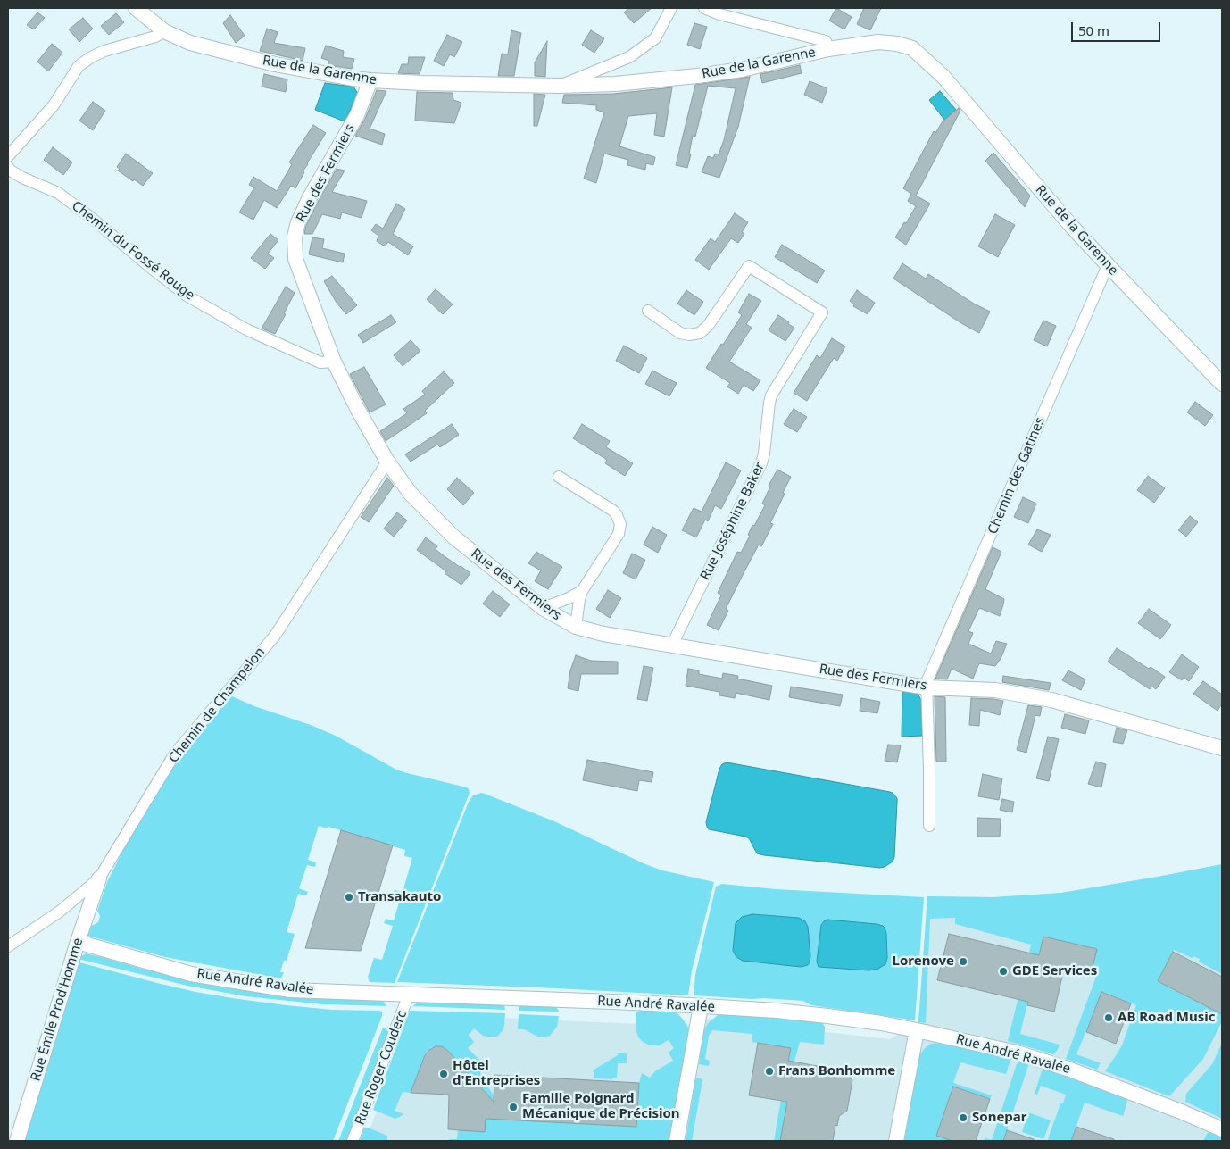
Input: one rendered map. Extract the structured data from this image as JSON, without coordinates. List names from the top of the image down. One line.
{"streets":{"street":["Rue de la Garenne","Rue des Fermiers","Chemin du Fossé Rouge","Chemin des Gatines","Rue Joséphine Baker","Chemin de Champelon","Rue André Ravalée","Rue Émile Prod'Homme","Rue Roger Couderc"]},"crossings":[["Rue de la Garenne","Rue des Fermiers"],["Rue de la Garenne","Chemin des Gatines"],["Rue des Fermiers","Chemin du Fossé Rouge"],["Rue des Fermiers","Chemin des Gatines"],["Rue des Fermiers","Rue Joséphine Baker"],["Rue des Fermiers","Chemin de Champelon"],["Chemin de Champelon","Rue Émile Prod'Homme"],["Rue André Ravalée","Rue Émile Prod'Homme"],["Rue André Ravalée","Rue Roger Couderc"]],"places":["Transakauto","Lorenove","GDE Services","AB Road Music","Frans Bonhomme","Hôtel d'Entreprises","Famille Poignard Mécanique de Précision","Sonepar"],"scale_bar":"50 m"}
